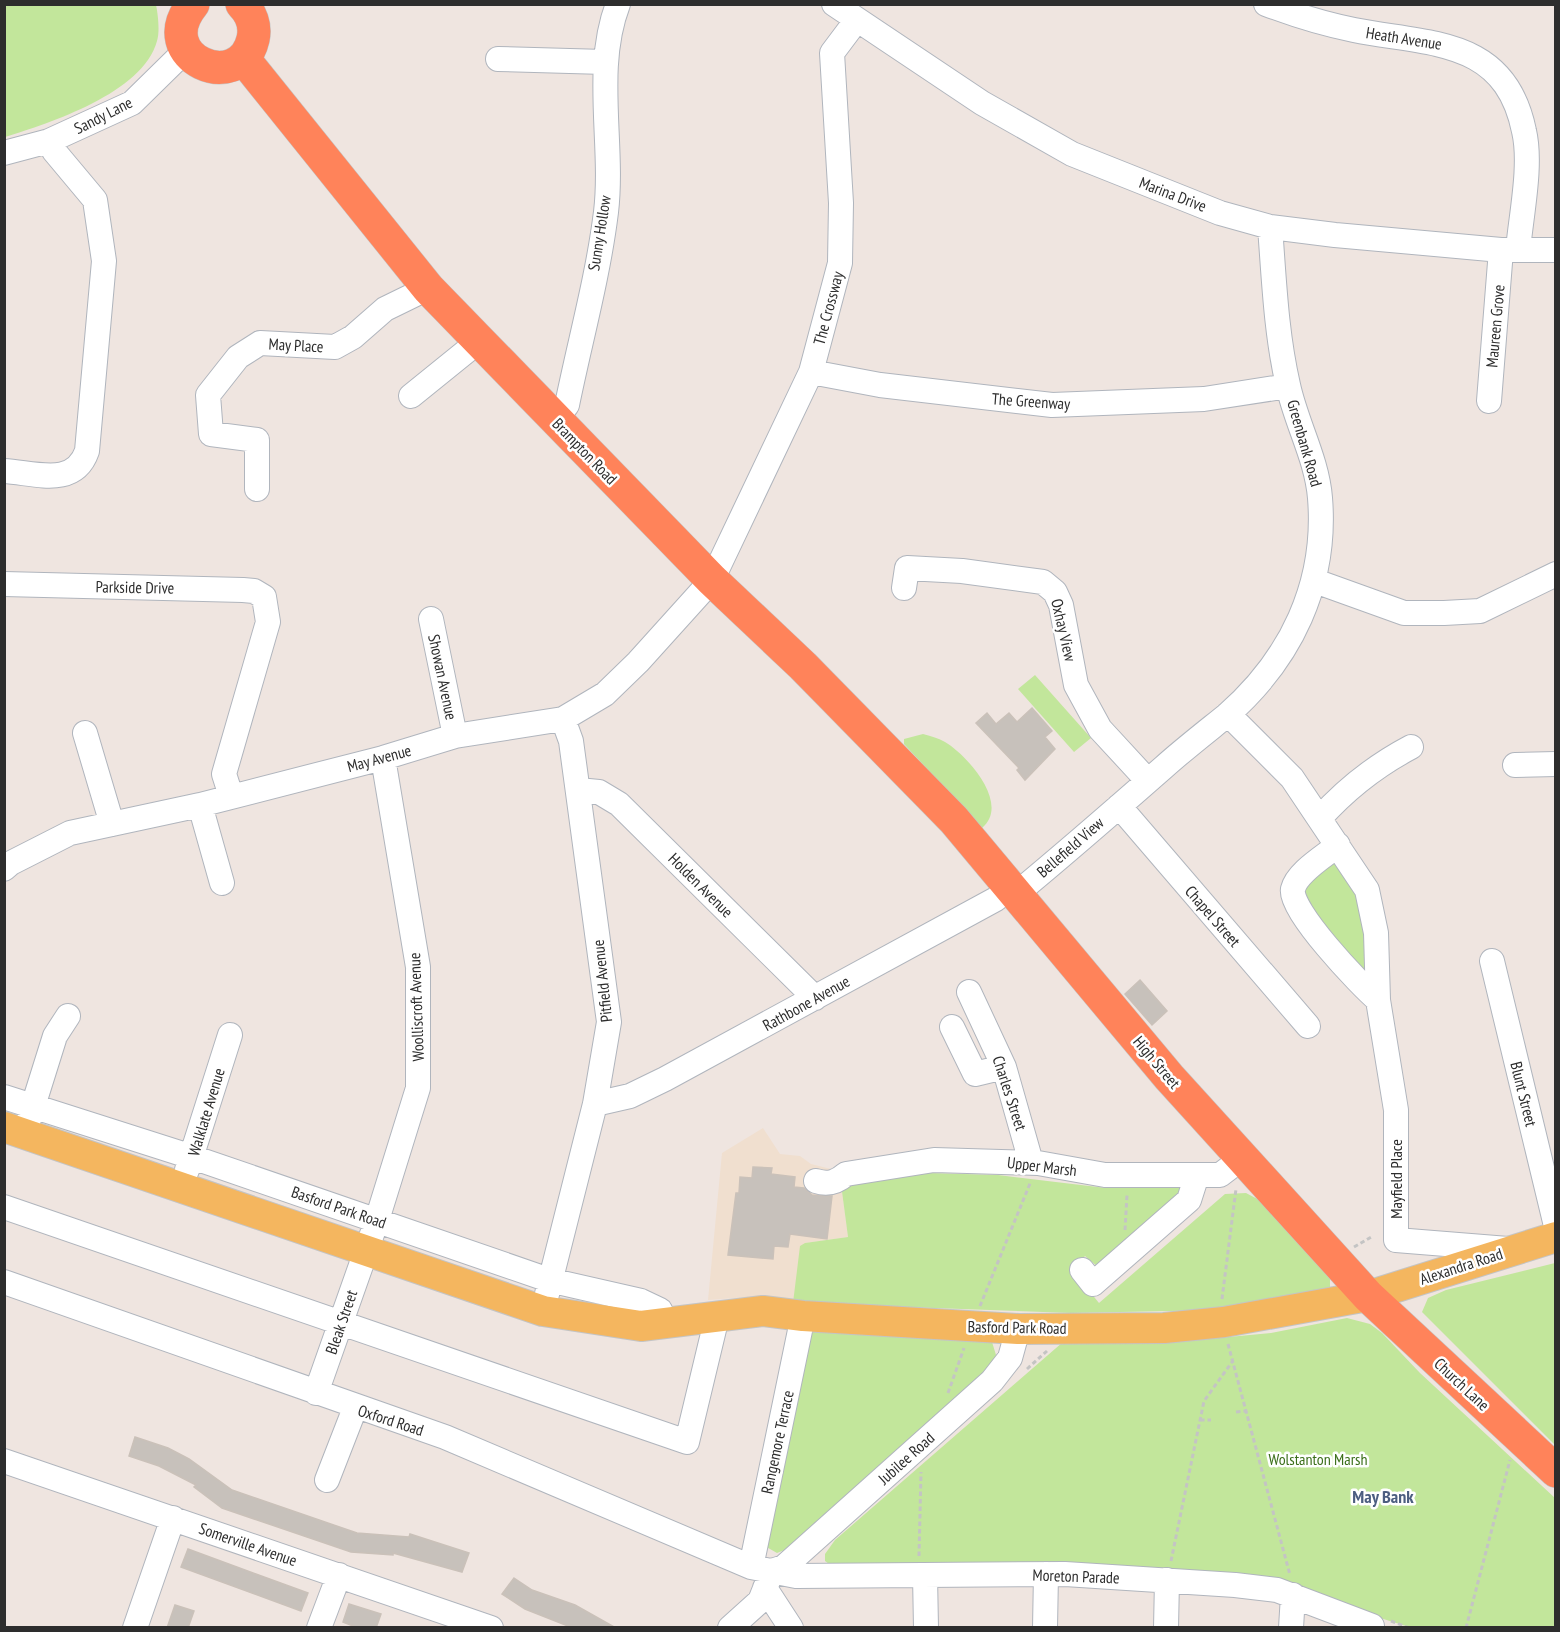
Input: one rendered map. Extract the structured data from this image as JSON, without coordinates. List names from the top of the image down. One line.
{"streets":{"highway":["Brampton Road","High Street","Church Lane"],"main road":["Basford Park Road","Alexandra Road"],"street":["Heath Avenue","Sandy Lane","Marina Drive","Sunny Hollow","The Crossway","Maureen Grove","May Place","The Greenway","Greenbank Road","Parkside Drive","Oxhay View","Showan Avenue","May Avenue","Bellefield View","Holden Avenue","Chapel Street","Pitfield Avenue","Rathbone Avenue","Woolliscroft Avenue","Charles Street","Blunt Street","Walklate Avenue","Upper Marsh","Mayfield Place","Bleak Street","Oxford Road","Rangemore Terrace","Jubilee Road","Somerville Avenue","Moreton Parade"]},"crossings":[["Heath Avenue","Marina Drive"],["Heath Avenue","Maureen Grove"],["Marina Drive","The Crossway"],["Marina Drive","Maureen Grove"],["Marina Drive","Greenbank Road"],["Sunny Hollow","Brampton Road"],["The Crossway","The Greenway"],["The Crossway","Brampton Road"],["The Crossway","May Avenue"],["May Place","Brampton Road"],["The Greenway","Greenbank Road"],["Greenbank Road","Oxhay View"],["Greenbank Road","Bellefield View"],["Greenbank Road","Chapel Street"],["Greenbank Road","Mayfield Place"],["Brampton Road","May Avenue"],["Brampton Road","High Street"],["Parkside Drive","May Avenue"],["Showan Avenue","May Avenue"],["May Avenue","Pitfield Avenue"],["May Avenue","Woolliscroft Avenue"],["Bellefield View","Chapel Street"],["Bellefield View","Rathbone Avenue"],["Bellefield View","High Street"],["Holden Avenue","Pitfield Avenue"],["Holden Avenue","Rathbone Avenue"],["Pitfield Avenue","Rathbone Avenue"],["Pitfield Avenue","Basford Park Road"],["Rathbone Avenue","High Street"],["Woolliscroft Avenue","Basford Park Road"],["Woolliscroft Avenue","Bleak Street"],["High Street","Upper Marsh"],["High Street","Basford Park Road"],["High Street","Alexandra Road"],["High Street","Church Lane"],["Charles Street","Upper Marsh"],["Walklate Avenue","Basford Park Road"],["Mayfield Place","Alexandra Road"],["Basford Park Road","Alexandra Road"],["Basford Park Road","Bleak Street"],["Basford Park Road","Church Lane"],["Basford Park Road","Rangemore Terrace"],["Basford Park Road","Jubilee Road"],["Alexandra Road","Church Lane"],["Bleak Street","Oxford Road"],["Oxford Road","Rangemore Terrace"],["Oxford Road","Jubilee Road"],["Oxford Road","Moreton Parade"],["Rangemore Terrace","Jubilee Road"],["Rangemore Terrace","Moreton Parade"],["Jubilee Road","Moreton Parade"]],"districts":["May Bank"],"parks":["Wolstanton Marsh"]}
